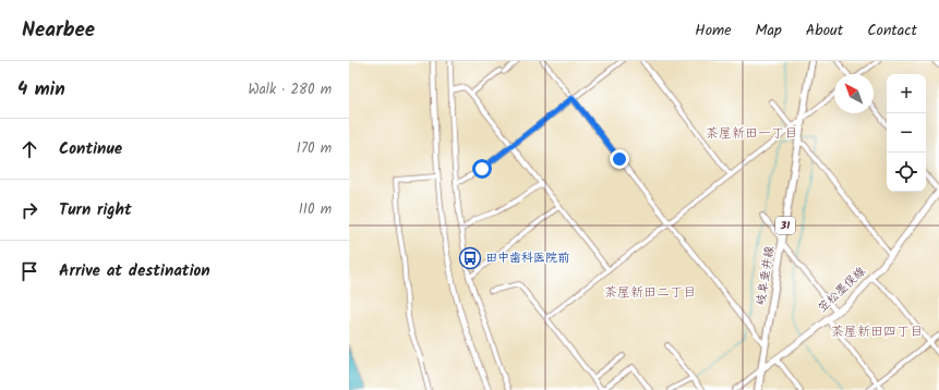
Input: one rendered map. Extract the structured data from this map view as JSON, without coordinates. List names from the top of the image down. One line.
{"streets":{"main road":["31","岐阜垂井線","笠松墨俣線"]},"crossings":[["岐阜垂井線","笠松墨俣線"]],"districts":["茶屋新田一丁目","茶屋新田二丁目","茶屋新田四丁目"],"places":{"bus stop":["田中歯科医院前"]},"north":"top left","page":{"header":"Nearbee","nav":["Home","Map","About","Contact"],"heading":["4 min","Walk · 280 m"],"map_buttons":["+","−"],"list":[["Continue","170 m"],["Turn right","110 m"],"Arrive at destination"]}}
